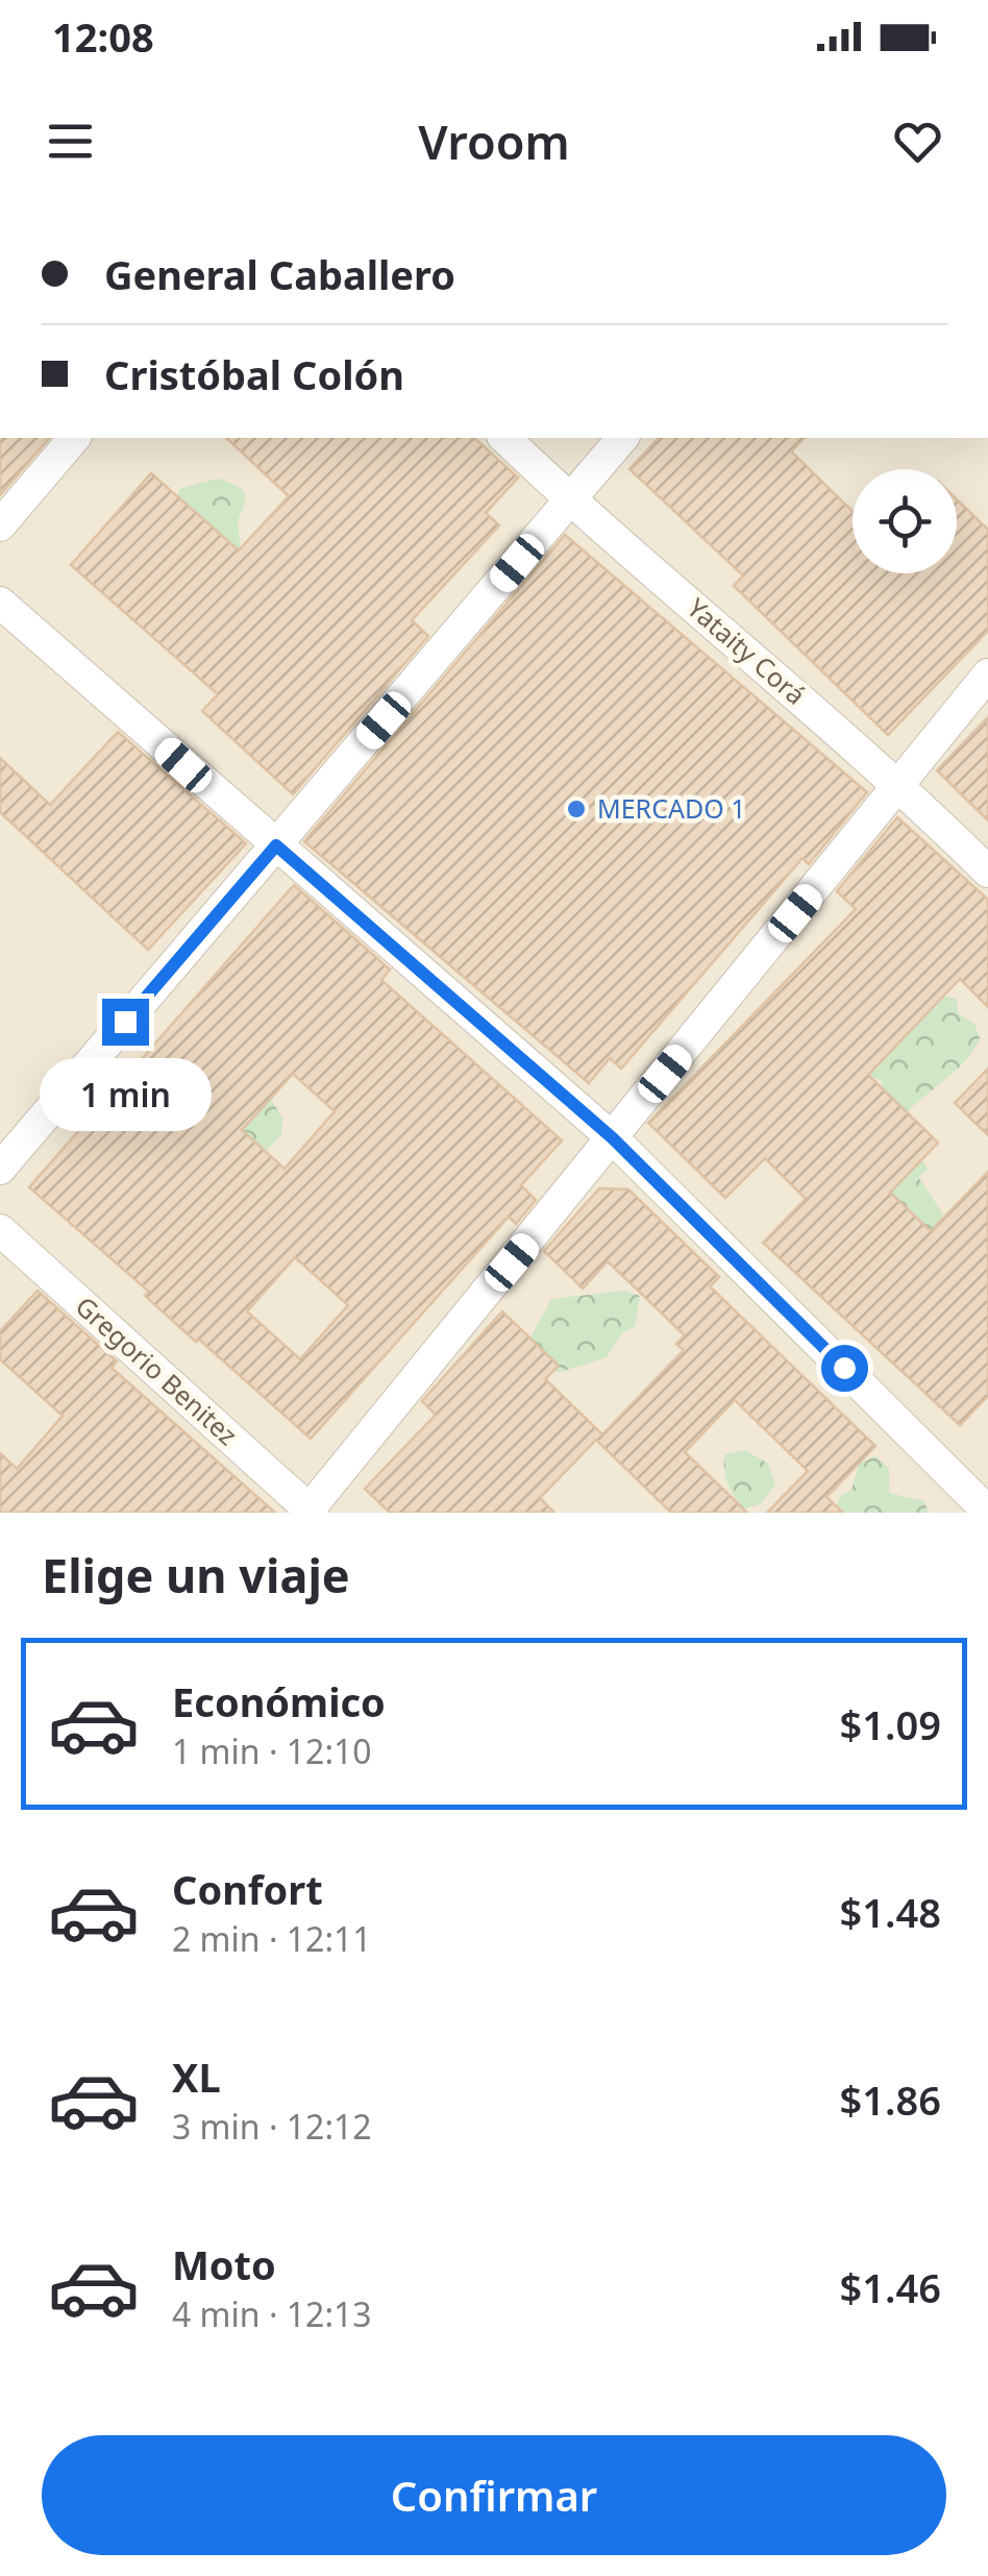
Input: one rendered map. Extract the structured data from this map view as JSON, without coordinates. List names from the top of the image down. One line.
{"streets":{"street":["Yataity Corá","Gregorio Benitez"]},"places":["MERCADO 1"],"page":{"status":"12:08","header":"Vroom","banner":["General Caballero","Cristóbal Colón"],"bubble":"1 min","heading":"Elige un viaje","list":[{"name":"Económico","note":"1 min · 12:10","value":"$1.09"},{"name":"Confort","note":"2 min · 12:11","value":"$1.48"},{"name":"XL","note":"3 min · 12:12","value":"$1.86"},{"name":"Moto","note":"4 min · 12:13","value":"$1.46"}],"buttons":"Confirmar"}}
